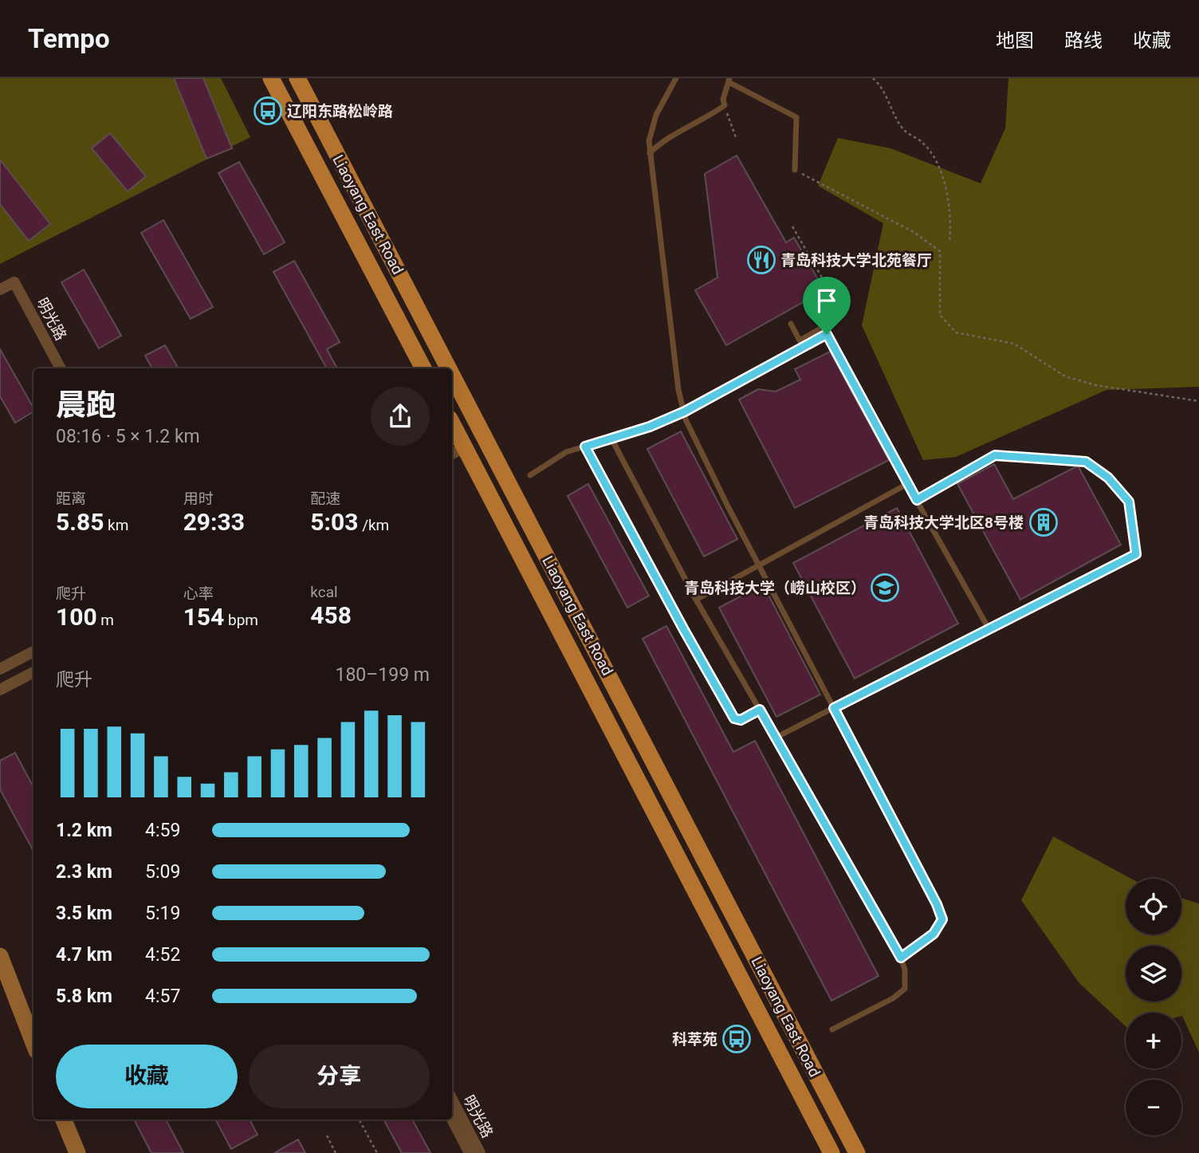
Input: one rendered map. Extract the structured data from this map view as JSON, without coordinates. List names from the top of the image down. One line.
{"streets":{"main road":["Liaoyang East Road"],"street":["明光路"]},"places":{"bus stop":["辽阳东路松岭路","科萃苑"],"restaurant":["青岛科技大学北苑餐厅"],"building":["青岛科技大学北区8号楼"],"school or university":["青岛科技大学（崂山校区）"]},"page":{"header":"Tempo","nav":["地图","路线","收藏"],"heading":["晨跑","08:16 · 5 × 1.2 km"],"stats":[["距离","5.85 km"],["用时","29:33"],["配速","5:03 /km"],["爬升","100 m"],["心率","154 bpm"],["kcal","458"]],"chart":["爬升","180–199 m"],"list":[{"name":"1.2 km","note":"4:59"},{"name":"2.3 km","note":"5:09"},{"name":"3.5 km","note":"5:19"},{"name":"4.7 km","note":"4:52"},{"name":"5.8 km","note":"4:57"}],"map_buttons":["+","−"],"buttons":["收藏","分享"]}}
